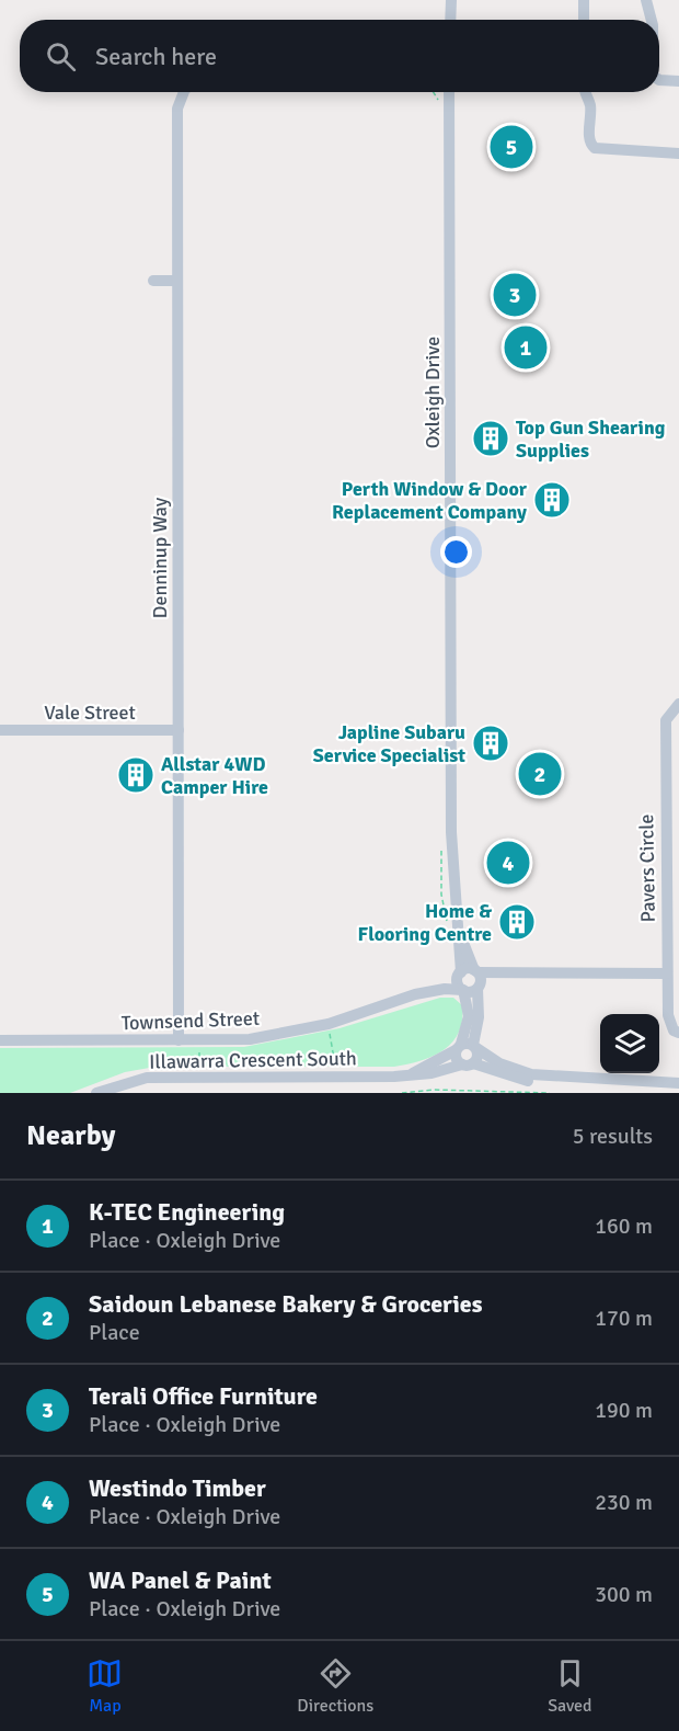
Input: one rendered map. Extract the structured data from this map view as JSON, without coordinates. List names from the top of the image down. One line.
{"streets":{"street":["Oxleigh Drive","Denninup Way","Vale Street","Pavers Circle","Townsend Street","Illawarra Crescent South"]},"crossings":[["Oxleigh Drive","Townsend Street"],["Denninup Way","Vale Street"],["Denninup Way","Townsend Street"]],"places":{"building":["Top Gun Shearing Supplies","Perth Window & Door Replacement Company","Japline Subaru Service Specialist","Allstar 4WD Camper Hire","Home & Flooring Centre"]},"page":{"search":"Search here","pins":["5","3","1","2","4"],"heading":["Nearby","5 results"],"list":[{"mark":"1","name":"K-TEC Engineering","note":"Place · Oxleigh Drive","value":"160 m"},{"mark":"2","name":"Saidoun Lebanese Bakery & Groceries","note":"Place","value":"170 m"},{"mark":"3","name":"Terali Office Furniture","note":"Place · Oxleigh Drive","value":"190 m"},{"mark":"4","name":"Westindo Timber","note":"Place · Oxleigh Drive","value":"230 m"},{"mark":"5","name":"WA Panel & Paint","note":"Place · Oxleigh Drive","value":"300 m"}],"nav":["Map","Directions","Saved"]}}
